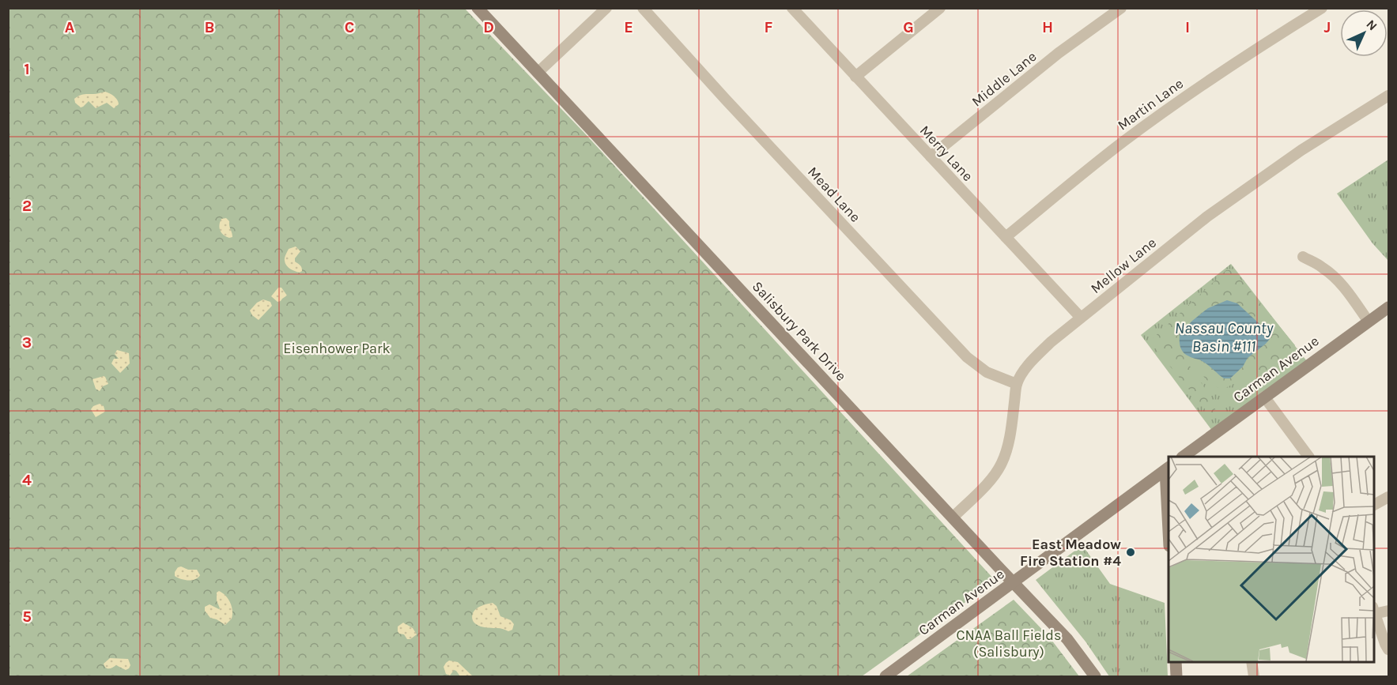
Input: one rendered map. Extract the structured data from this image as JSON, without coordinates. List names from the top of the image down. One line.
{"streets":{"main road":["Salisbury Park Drive","Carman Avenue"],"street":["Middle Lane","Martin Lane","Merry Lane","Mead Lane","Mellow Lane"]},"crossings":[["Middle Lane","Merry Lane"],["Martin Lane","Merry Lane"],["Merry Lane","Mellow Lane"],["Mead Lane","Mellow Lane"],["Mellow Lane","Salisbury Park Drive"],["Salisbury Park Drive","Carman Avenue"]],"water":["Nassau County Basin #111"],"parks":["Eisenhower Park","CNAA Ball Fields (Salisbury)"],"places":["East Meadow Fire Station #4"],"north":"top right","grid":{"columns":["A","B","C","D","E","F","G","H","I","J"],"rows":["1","2","3","4","5"]}}
